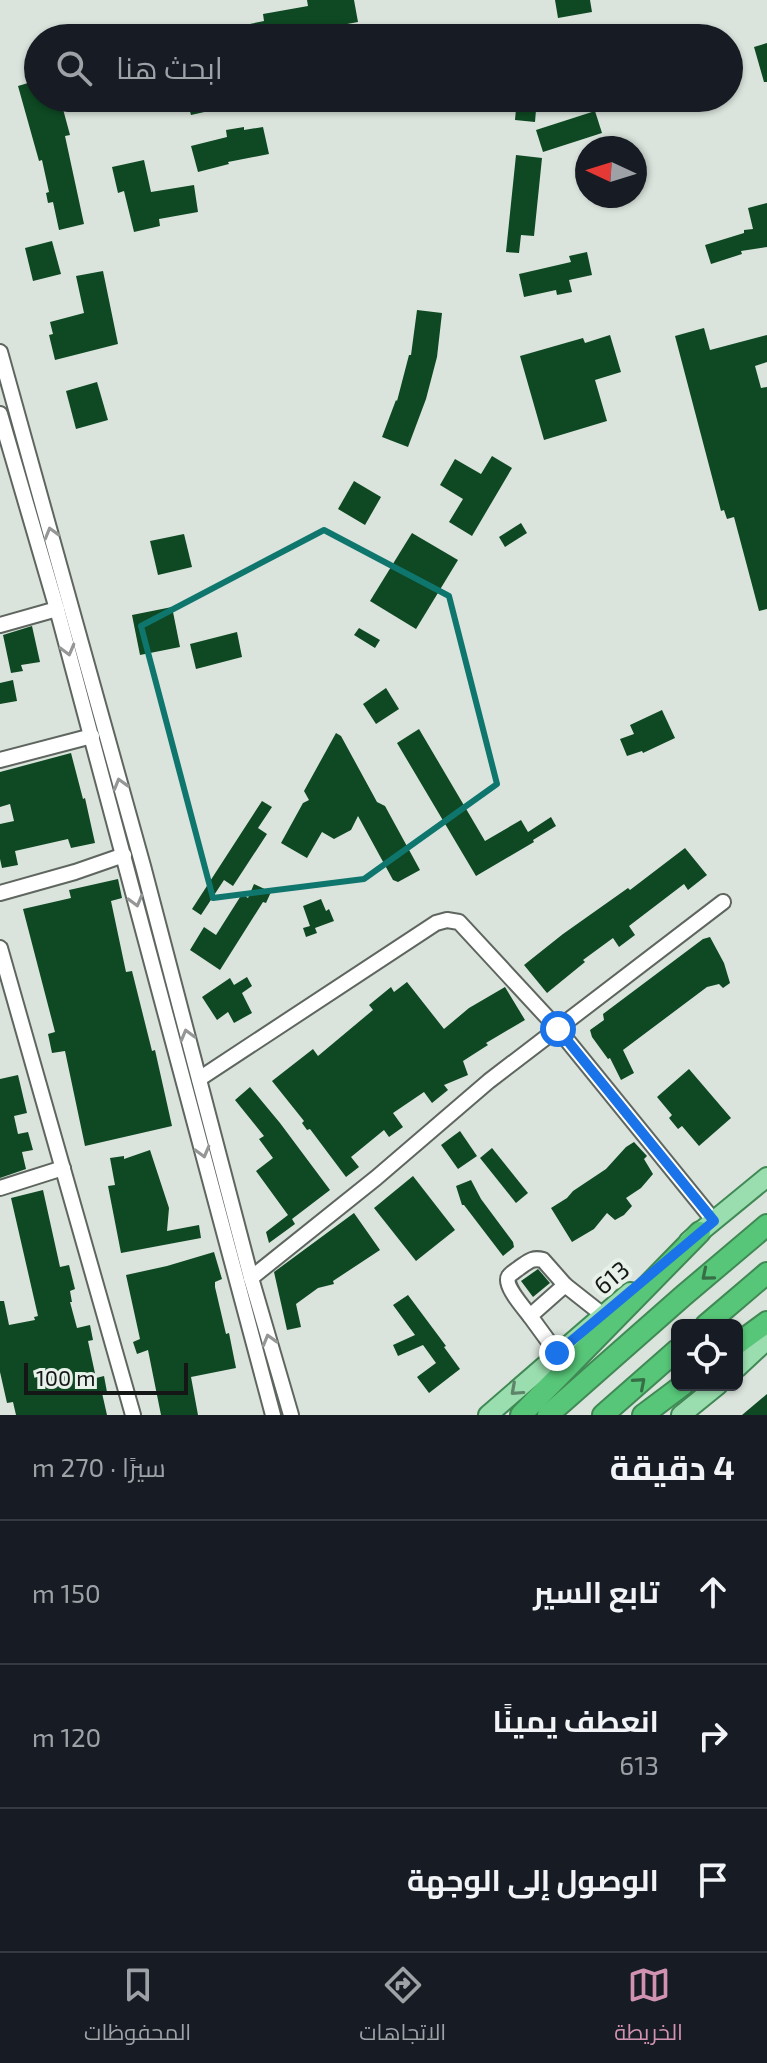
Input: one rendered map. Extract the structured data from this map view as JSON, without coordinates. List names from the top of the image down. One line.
{"streets":{"main road":["613"]},"scale_bar":"100 m","north":"left","page":{"search":"ابحث هنا","scale":"100 m","heading":["4 دقيقة","سيرًا · 270 m"],"list":[["تابع السير","150 m"],["انعطف يمينًا","613","120 m"],"الوصول إلى الوجهة"],"nav":["الخريطة","الاتجاهات","المحفوظات"]}}
